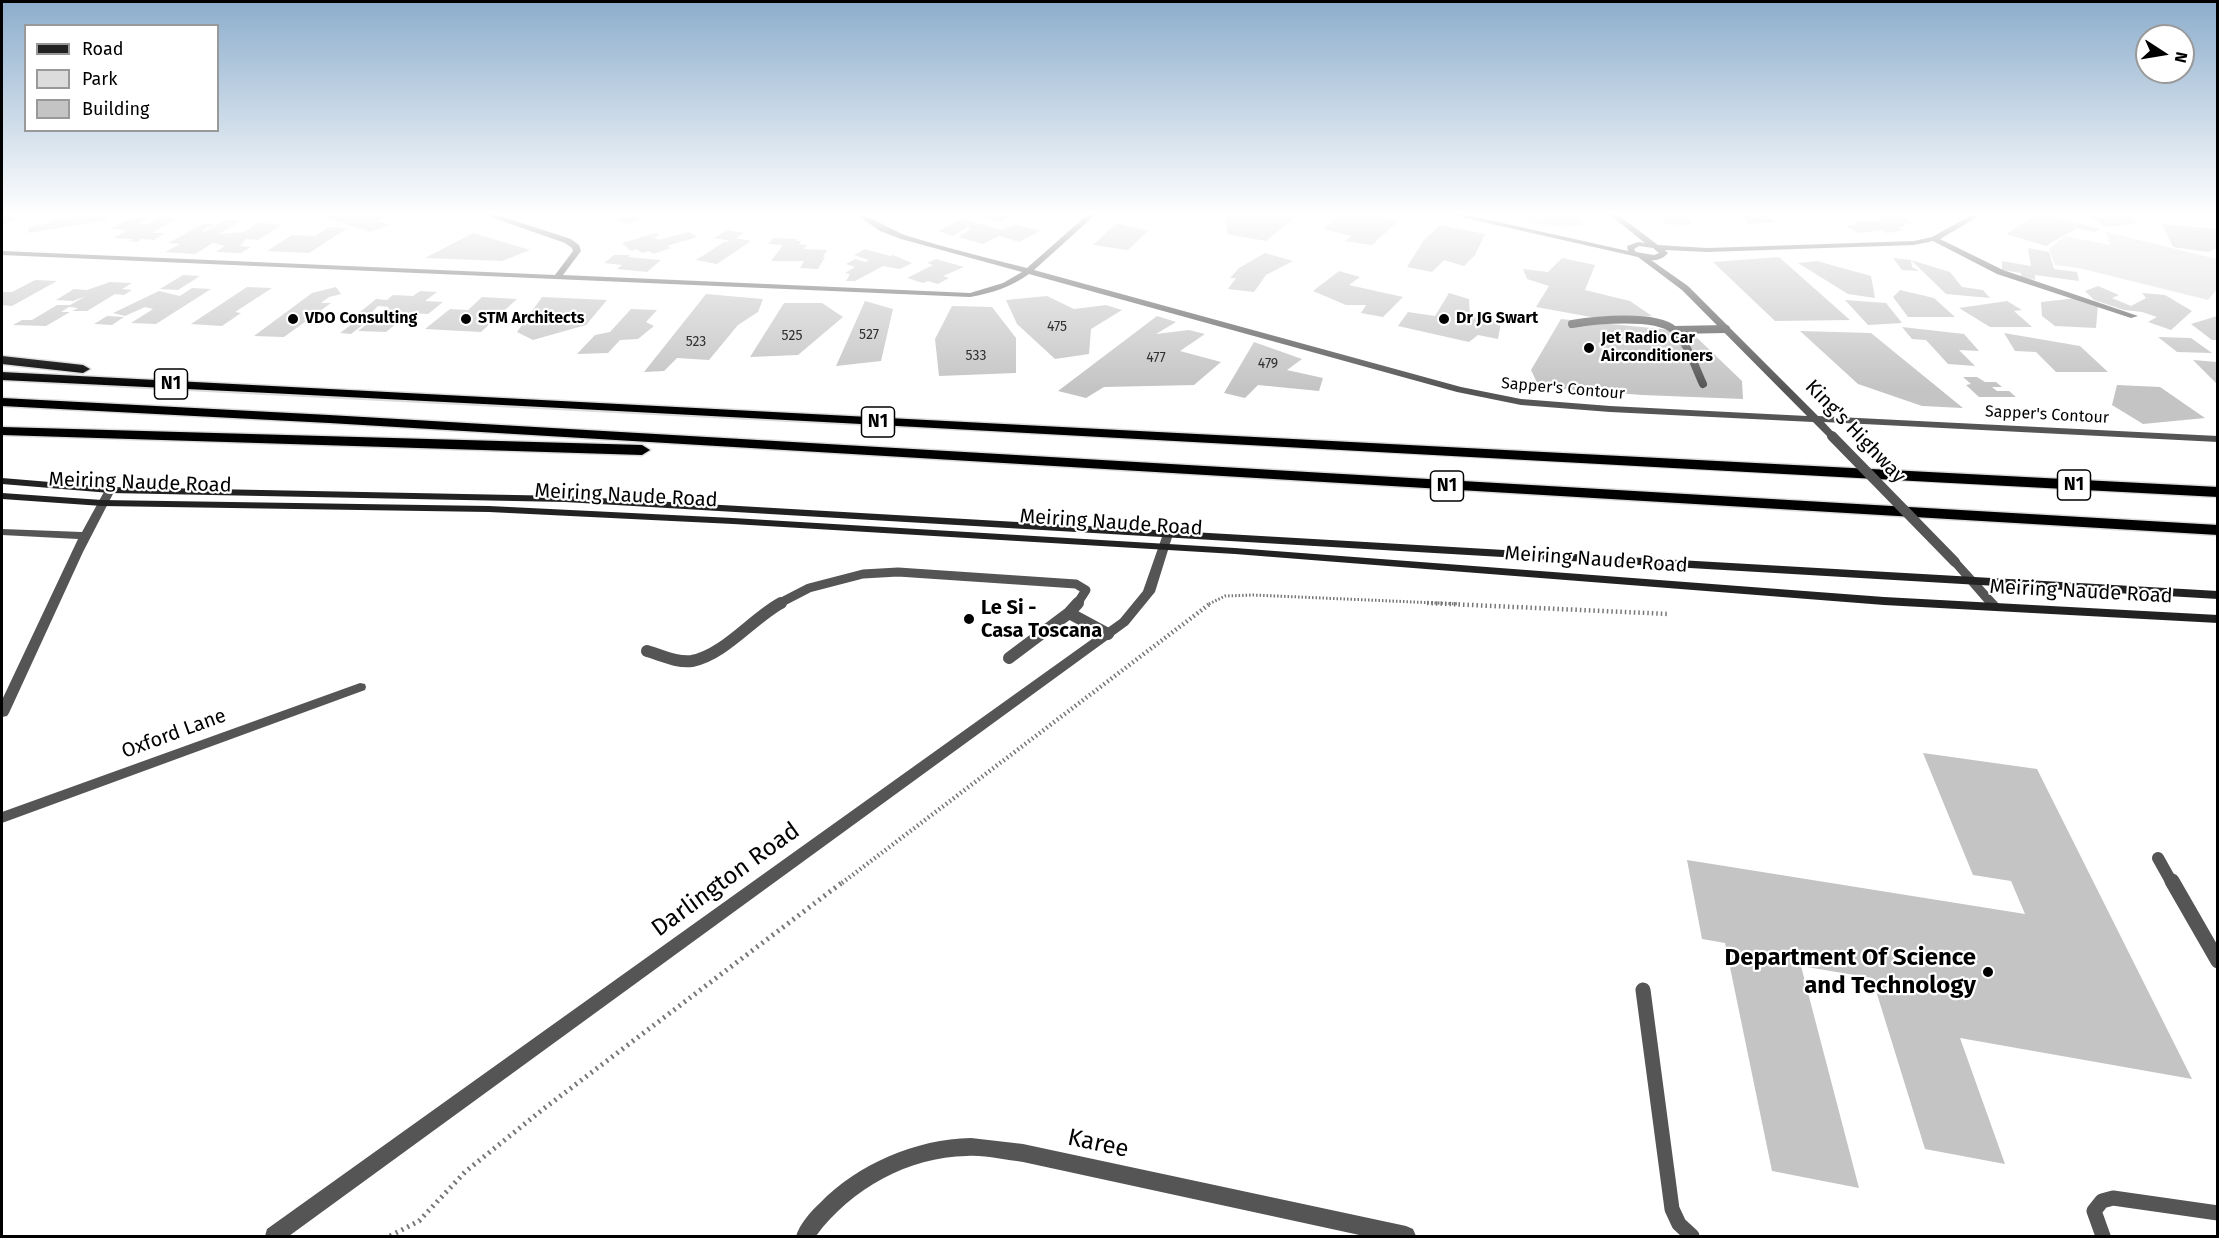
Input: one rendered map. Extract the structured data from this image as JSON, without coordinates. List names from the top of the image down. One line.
{"streets":{"highway":["N1"],"street":["Sapper's Contour","King's Highway","Meiring Naude Road","Oxford Lane","Darlington Road","Karee"]},"crossings":[["Sapper's Contour","King's Highway"],["King's Highway","Meiring Naude Road"],["Meiring Naude Road","Darlington Road"]],"places":["VDO Consulting","STM Architects","Dr JG Swart","Jet Radio Car Airconditioners","Le Si - Casa Toscana","Department Of Science and Technology"],"house_numbers":["475","527","525","523","533","477","479"],"legend":["Road","Park","Building"],"north":"right"}
